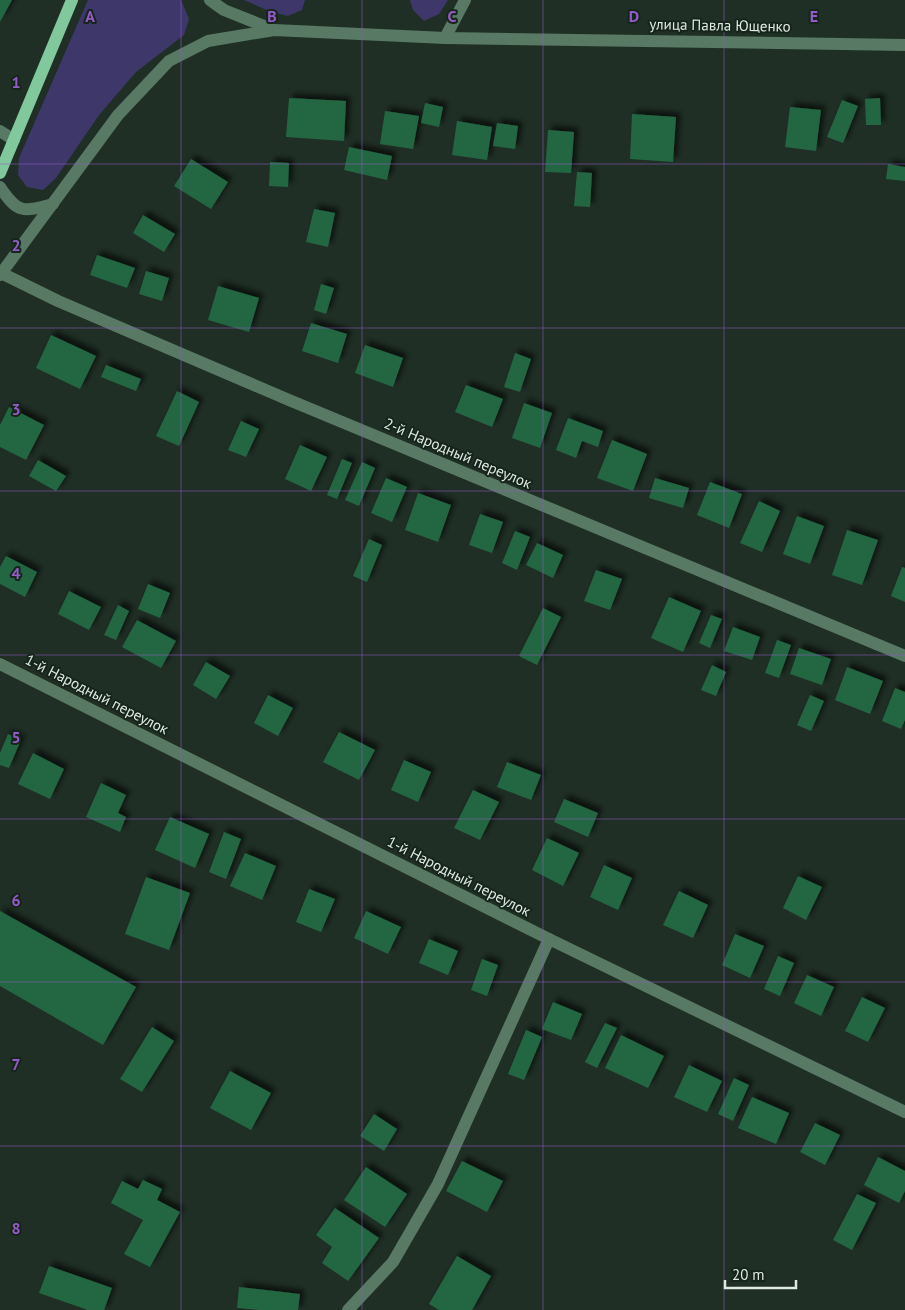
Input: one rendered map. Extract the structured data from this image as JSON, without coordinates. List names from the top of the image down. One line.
{"streets":{"street":["улица Павла Ющенко","2-й Народный переулок","1-й Народный переулок"]},"scale_bar":"20 m","grid":{"columns":["A","B","C","D","E"],"rows":["1","2","3","4","5","6","7","8"]}}
